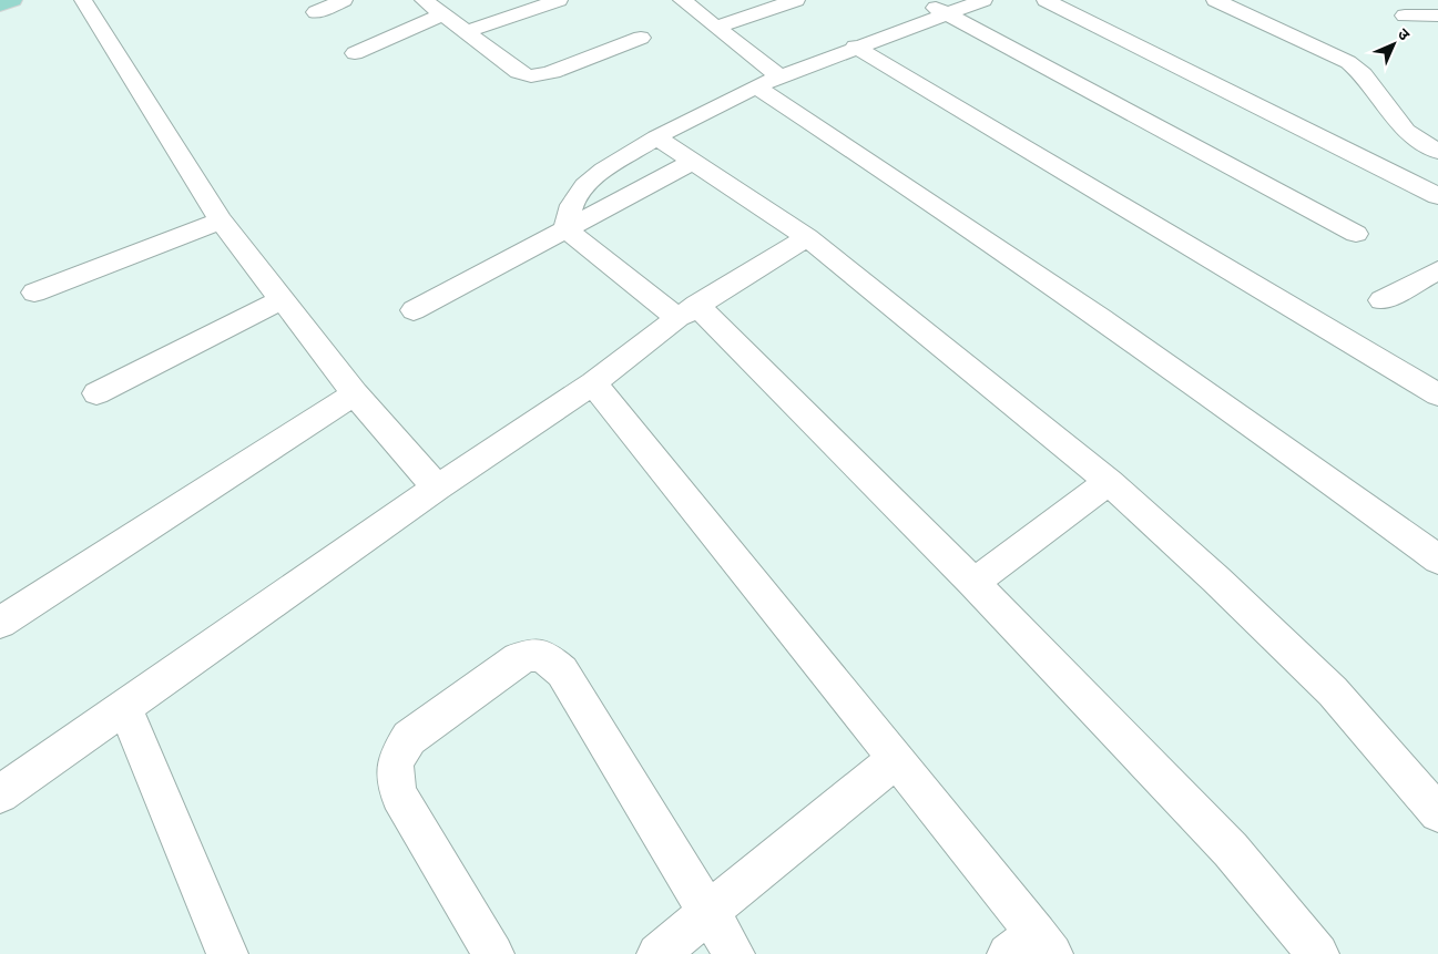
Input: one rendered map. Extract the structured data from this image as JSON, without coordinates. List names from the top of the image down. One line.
{"north":"top right"}
